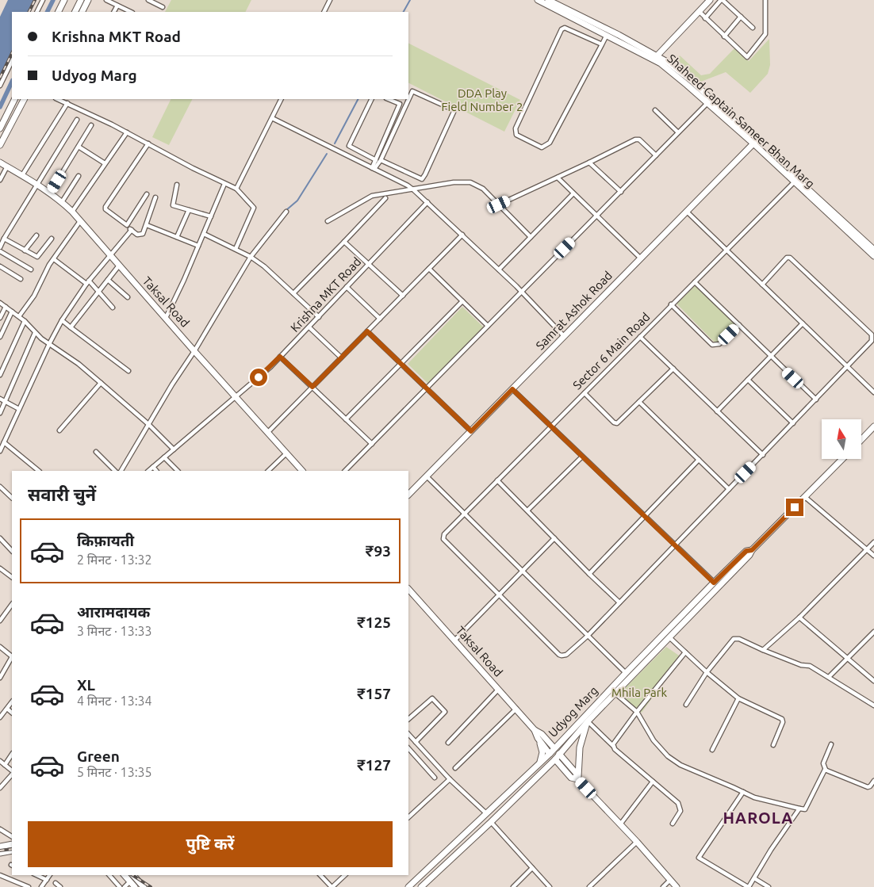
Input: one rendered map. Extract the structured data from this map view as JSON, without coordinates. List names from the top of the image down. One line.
{"streets":{"street":["Shaheed Captain Sameer Bhan Marg","Krishna MKT Road","Taksal Road","Samrat Ashok Road","Sector 6 Main Road","Udyog Marg"]},"crossings":[["Shaheed Captain Sameer Bhan Marg","Samrat Ashok Road"],["Shaheed Captain Sameer Bhan Marg","Sector 6 Main Road"],["Krishna MKT Road","Taksal Road"],["Taksal Road","Udyog Marg"]],"districts":["HAROLA"],"parks":["DDA Play Field Number 2","Mhila Park"],"north":"top","page":{"banner":["Krishna MKT Road","Udyog Marg"],"heading":"सवारी चुनें","list":[{"name":"किफ़ायती","note":"2 मिनट · 13:32","value":"₹93"},{"name":"आरामदायक","note":"3 मिनट · 13:33","value":"₹125"},{"name":"XL","note":"4 मिनट · 13:34","value":"₹157"},{"name":"Green","note":"5 मिनट · 13:35","value":"₹127"}],"buttons":"पुष्टि करें"}}
